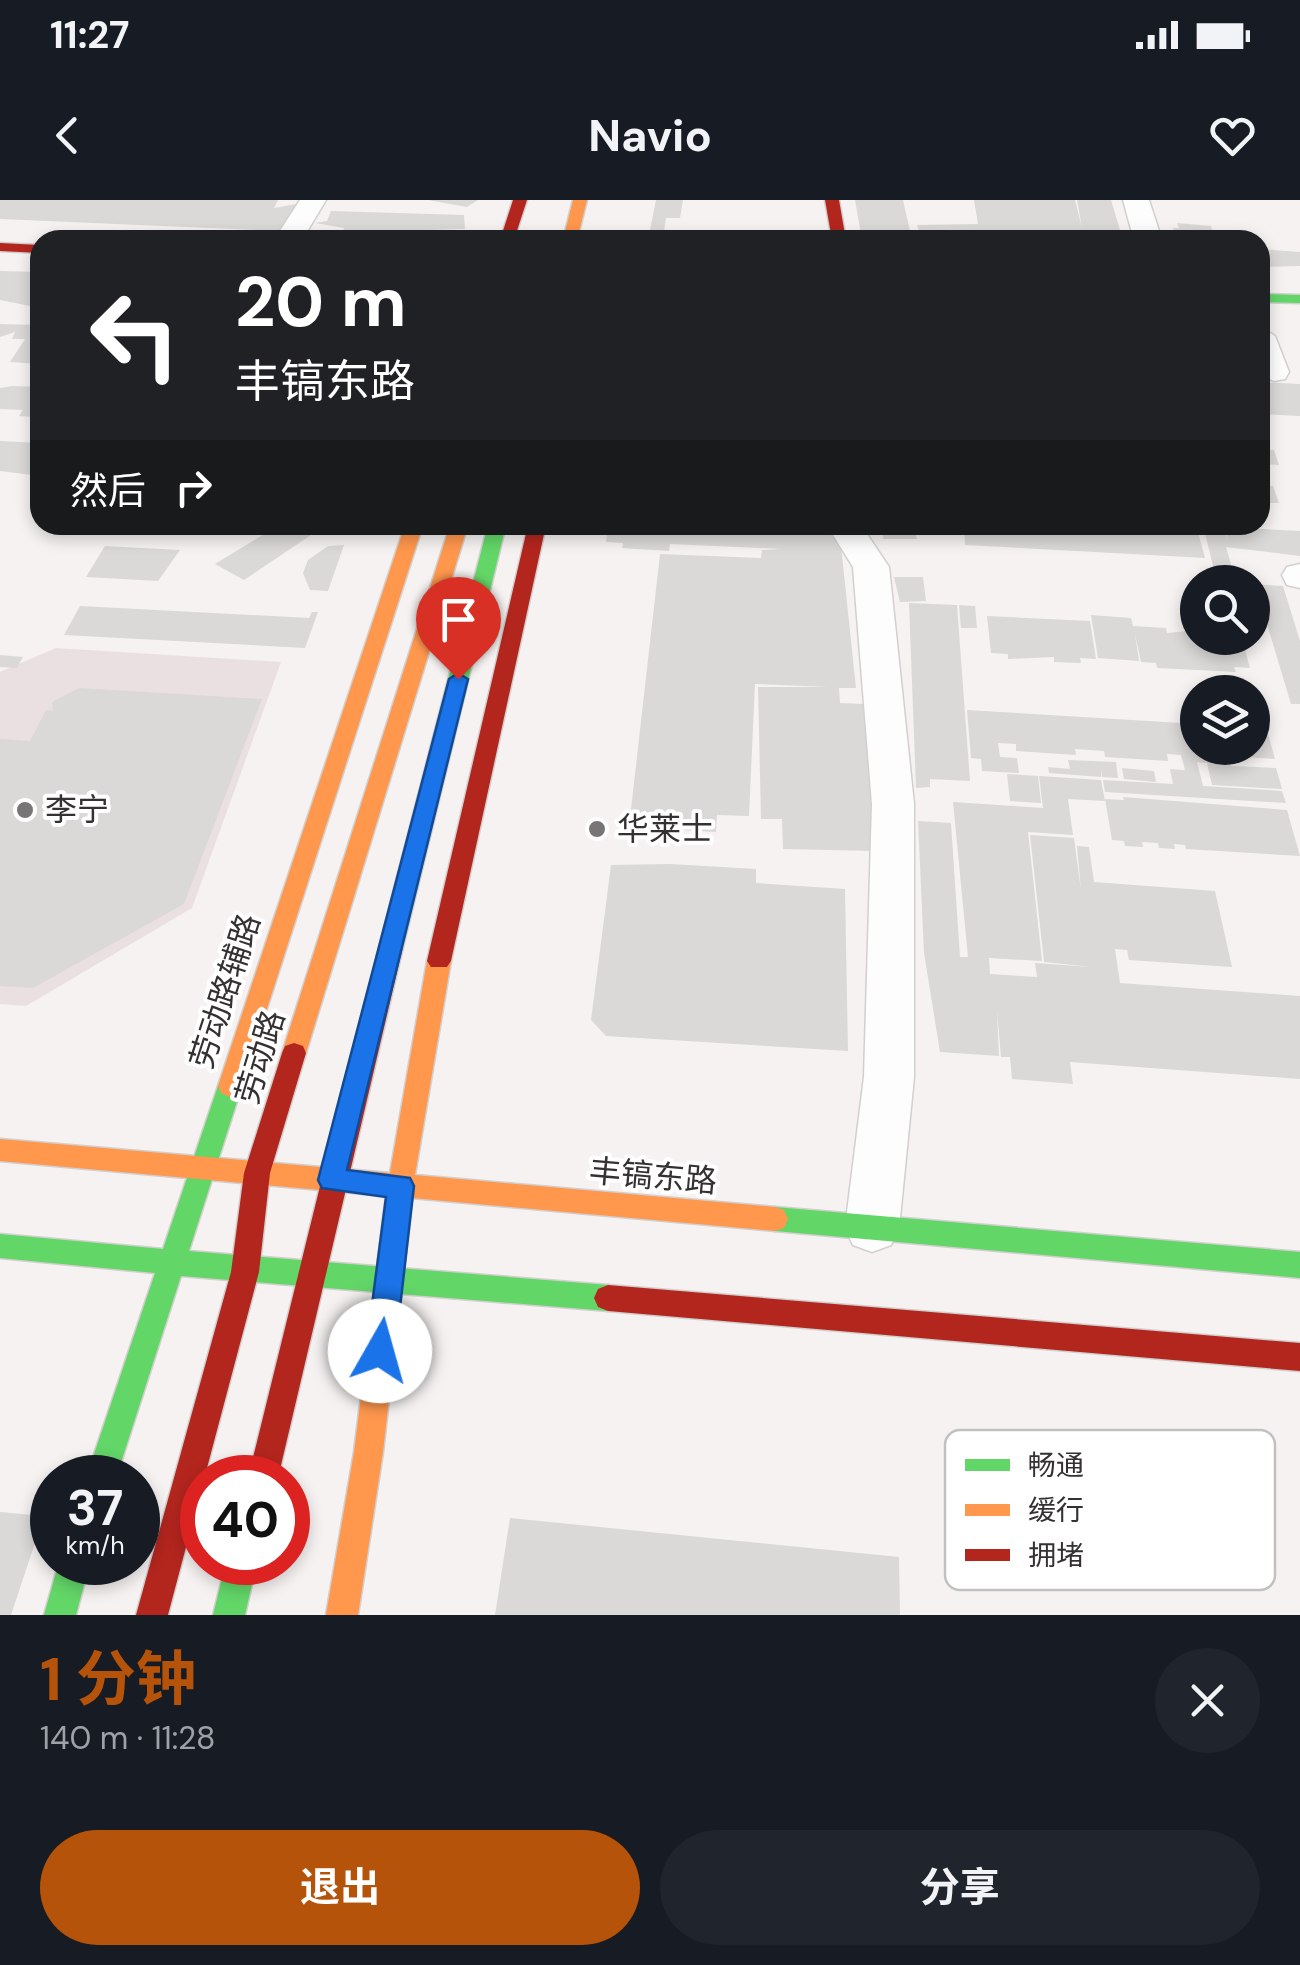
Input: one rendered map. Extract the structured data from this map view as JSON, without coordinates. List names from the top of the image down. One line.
{"streets":{"main road":["劳动路辅路","劳动路","丰镐东路"]},"crossings":[["劳动路辅路","丰镐东路"],["劳动路","丰镐东路"]],"places":["李宁","华莱士"],"legend":["畅通","缓行","拥堵"],"page":{"status":"11:27","header":"Navio","turn":["20 m","丰镐东路"],"then":"然后","speed":"37 km/h","limit":"40","heading":["1 分钟","140 m · 11:28"],"buttons":["退出","分享"]}}
